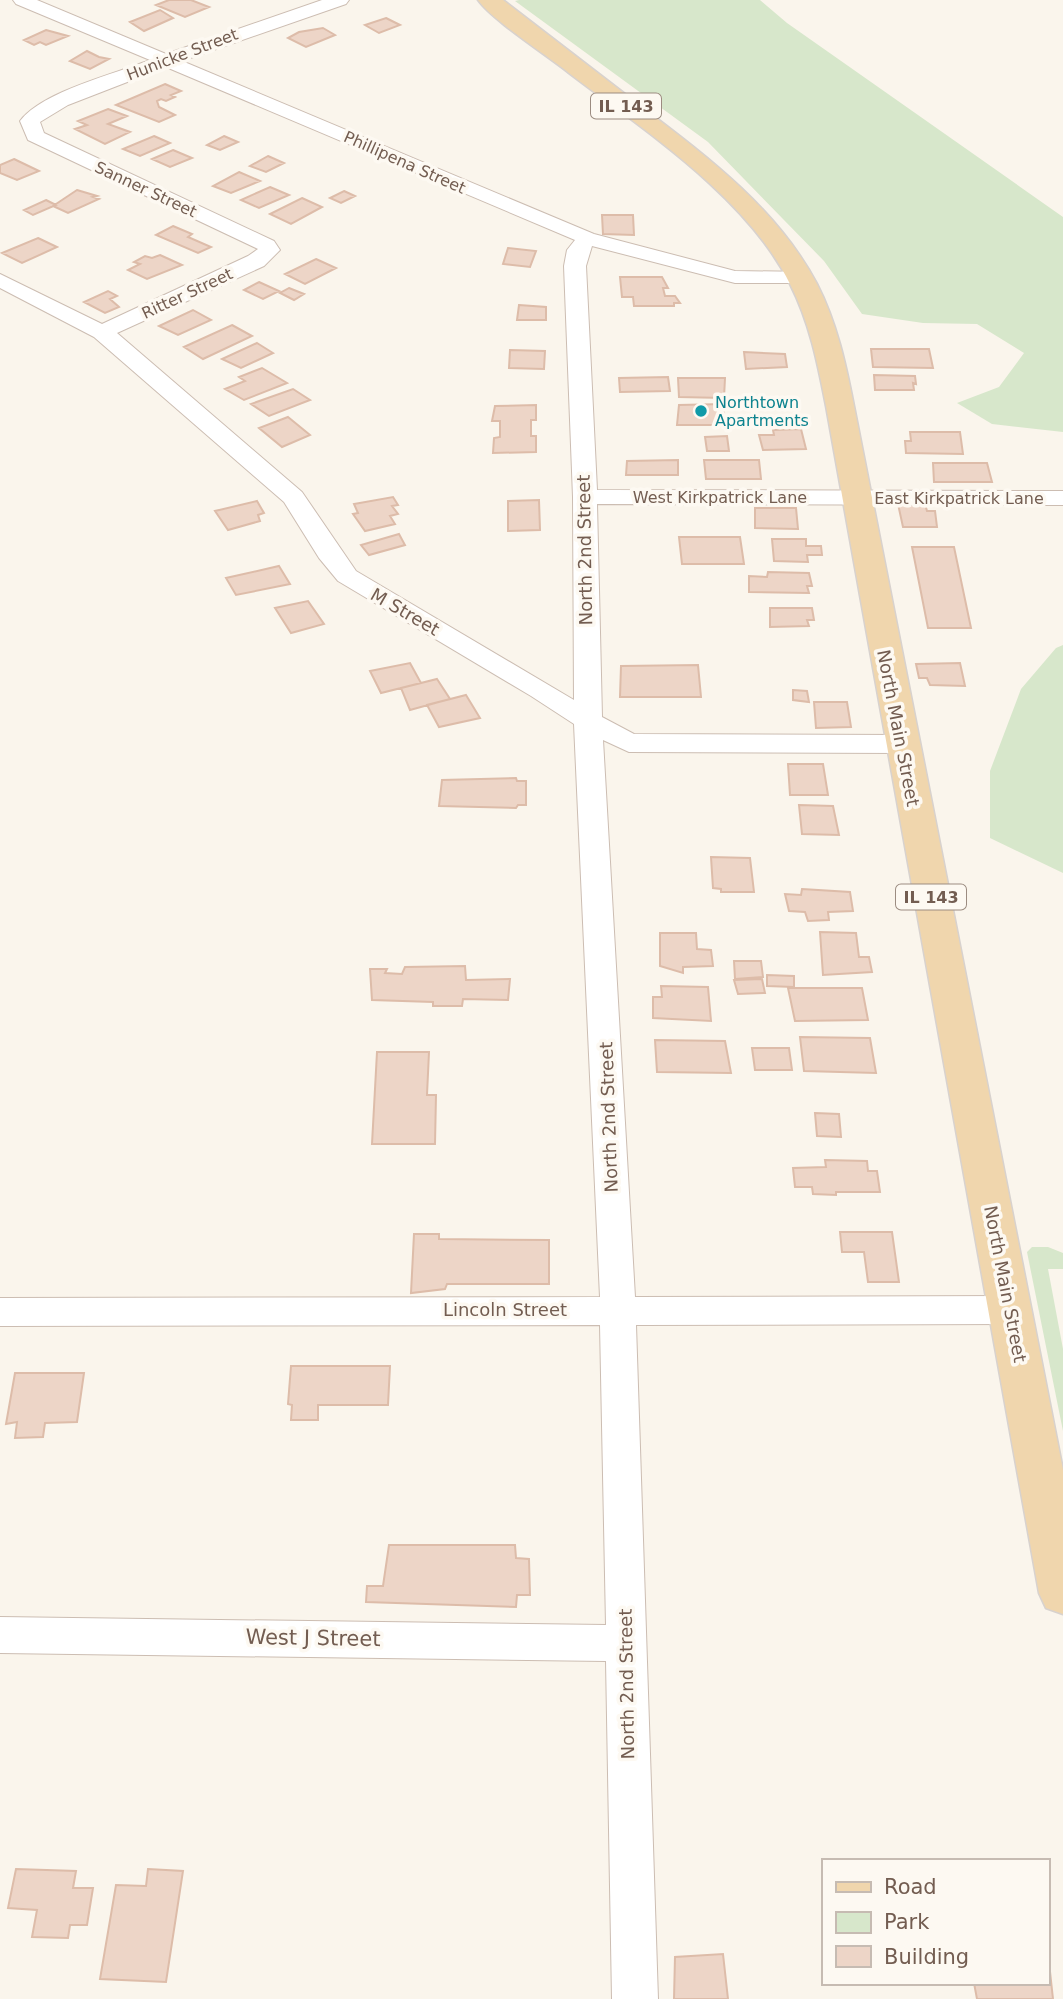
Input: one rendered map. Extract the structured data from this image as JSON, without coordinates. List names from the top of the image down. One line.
{"streets":{"main road":["IL 143","North Main Street"],"street":["Hunicke Street","Phillipena Street","Sanner Street","Ritter Street","West Kirkpatrick Lane","East Kirkpatrick Lane","North 2nd Street","M Street","Lincoln Street","West J Street"]},"crossings":[["Hunicke Street","Phillipena Street"],["Hunicke Street","Sanner Street"],["Phillipena Street","North 2nd Street"],["Phillipena Street","North Main Street"],["Sanner Street","Ritter Street"],["Ritter Street","M Street"],["West Kirkpatrick Lane","East Kirkpatrick Lane"],["West Kirkpatrick Lane","North 2nd Street"],["West Kirkpatrick Lane","North Main Street"],["East Kirkpatrick Lane","North Main Street"],["North 2nd Street","M Street"],["North 2nd Street","Lincoln Street"],["North 2nd Street","West J Street"],["M Street","North Main Street"],["North Main Street","Lincoln Street"]],"places":["Northtown Apartments"],"legend":["Road","Park","Building"]}
